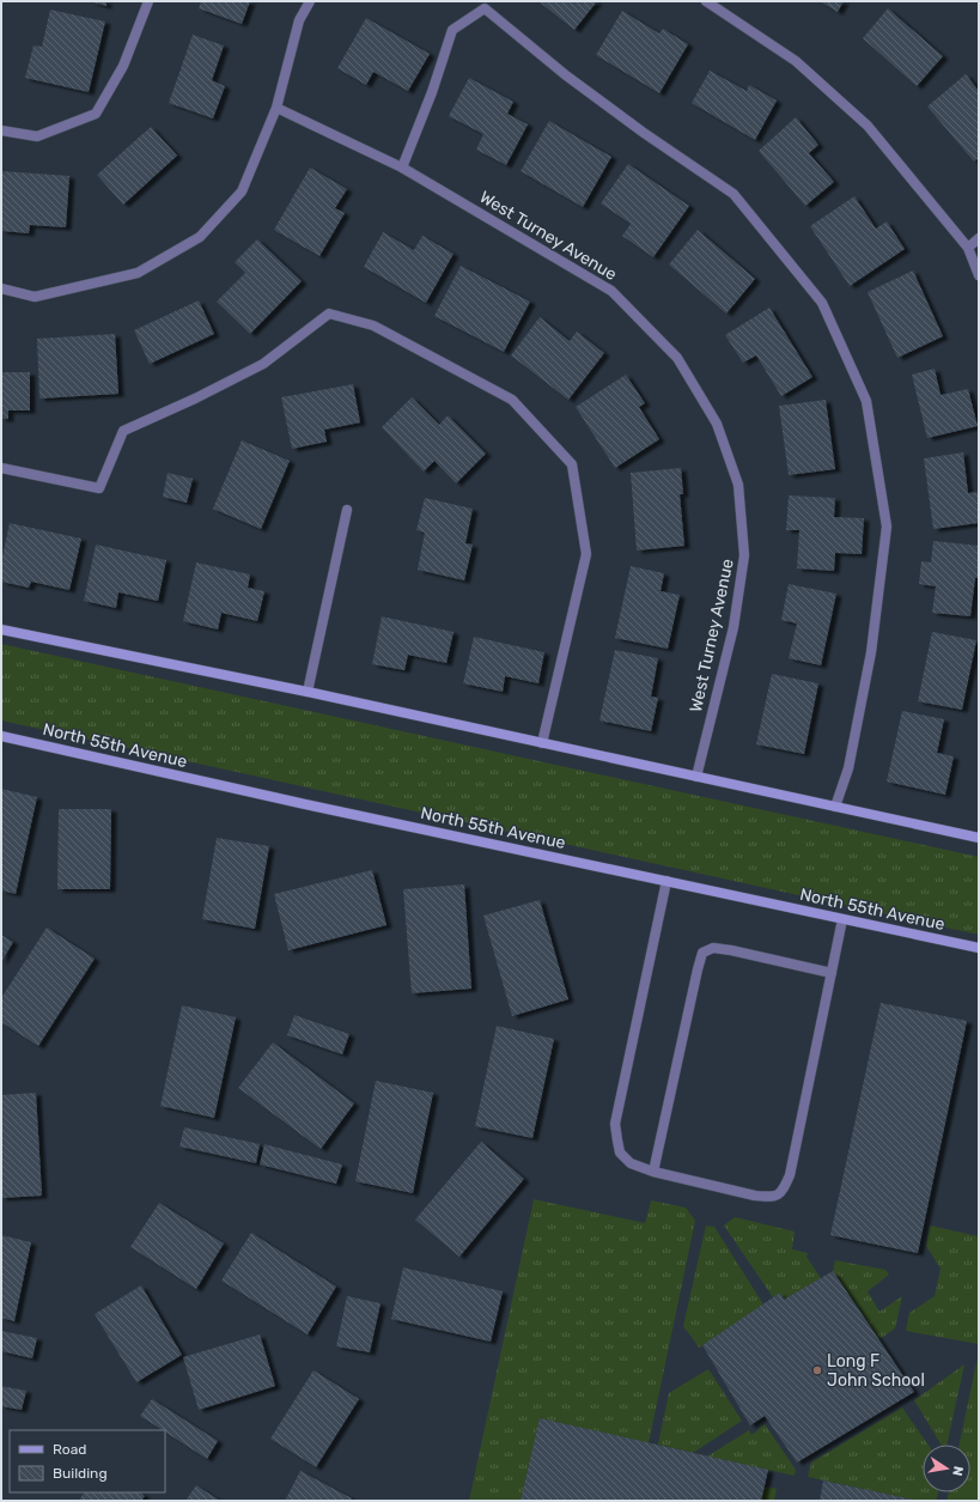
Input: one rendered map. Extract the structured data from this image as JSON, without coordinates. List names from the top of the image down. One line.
{"streets":{"street":["West Turney Avenue","North 55th Avenue"]},"places":["Long F John School"],"legend":["Road","Building"],"north":"right"}
